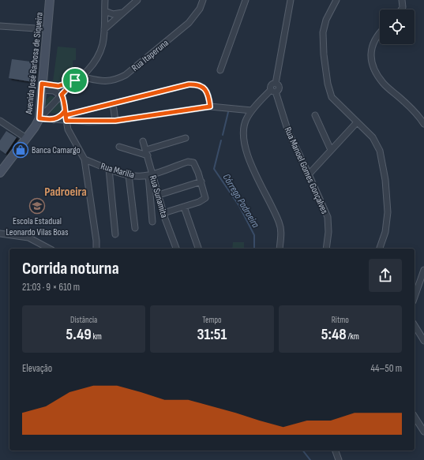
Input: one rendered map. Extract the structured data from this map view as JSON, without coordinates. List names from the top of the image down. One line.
{"streets":{"main road":["Avenida José Barbosa de Siqueira"],"street":["Rua Itaperuna","Rua Marilia","Rua Manoel Gomes Gonçalves","Rua Sunamita"]},"crossings":[["Rua Marilia","Rua Sunamita"]],"districts":["Padroeira"],"water":["Córrego Padroeira"],"places":{"shop":["Banca Camargo"],"school or university":["Escola Estadual Leonardo Vilas Boas"]},"page":{"heading":["Corrida noturna","21:03 · 9 × 610 m"],"stats":[["Distância","5.49 km"],["Tempo","31:51"],["Ritmo","5:48 /km"]],"chart":["Elevação","44–50 m"]}}
